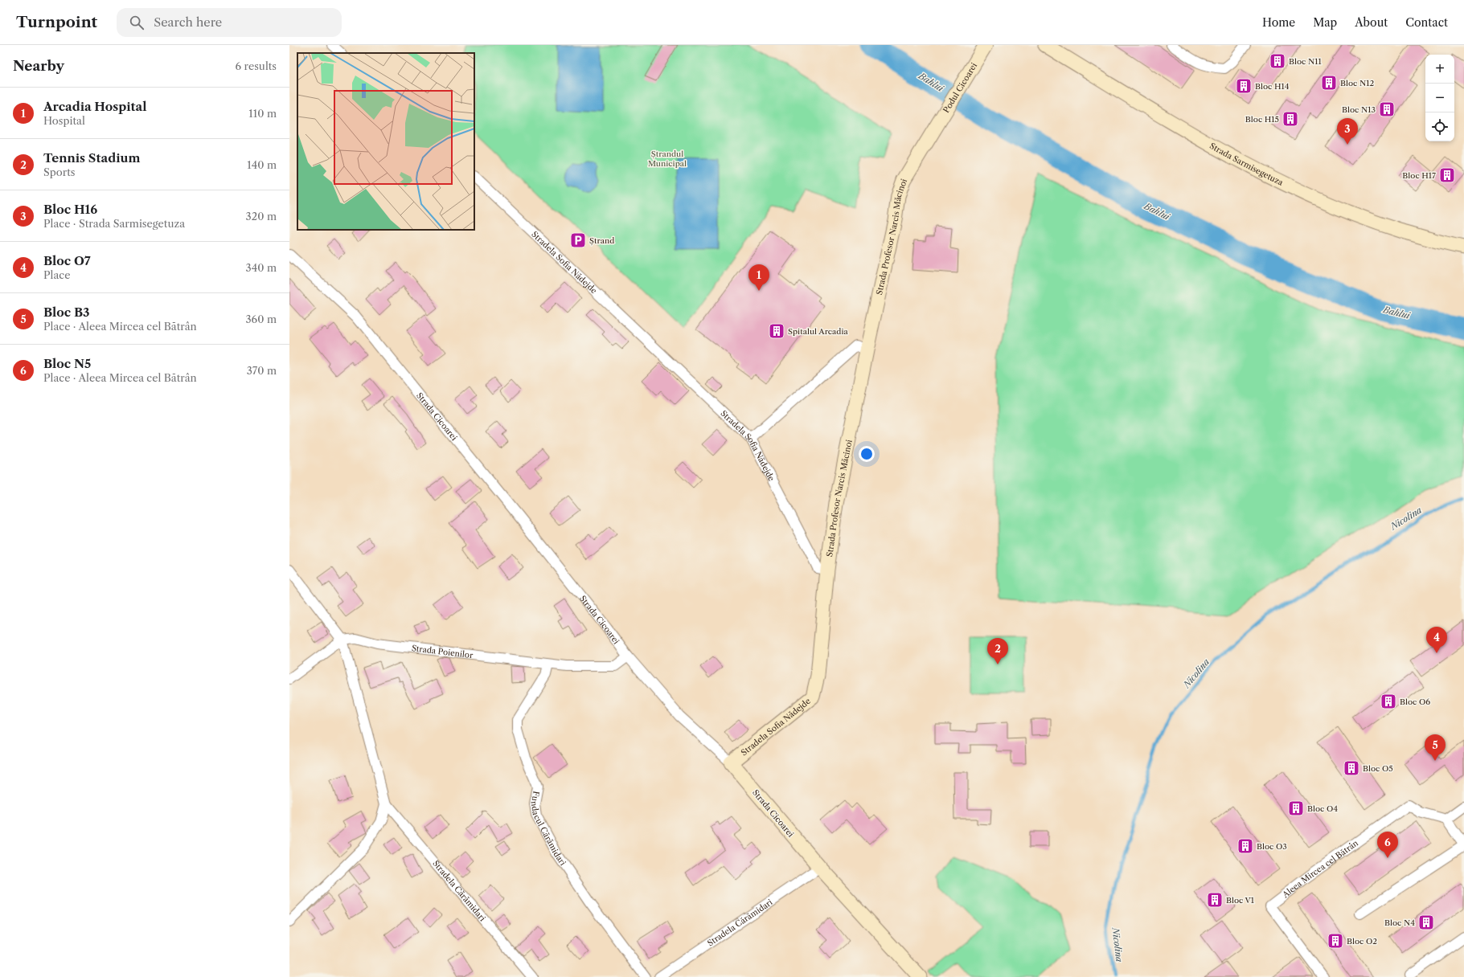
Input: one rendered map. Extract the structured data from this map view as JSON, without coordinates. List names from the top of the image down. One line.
{"streets":{"street":["Podul Cicoarei","Strada Sarmisegetuza","Strada Profesor Narcis Măcinoi","Stradela Sofia Nădejde","Strada Cicoarei","Strada Poienilor","Fundacul Cărămidari","Aleea Mircea cel Bătrân","Stradela Cărămidari"]},"crossings":[["Podul Cicoarei","Strada Profesor Narcis Măcinoi"],["Strada Profesor Narcis Măcinoi","Stradela Sofia Nădejde"],["Stradela Sofia Nădejde","Strada Cicoarei"],["Strada Cicoarei","Strada Poienilor"],["Strada Cicoarei","Stradela Cărămidari"],["Strada Poienilor","Fundacul Cărămidari"],["Strada Poienilor","Stradela Cărămidari"]],"water":["Bahlui","Nicolina"],"parks":["Ștrandul Municipal"],"places":{"building":["Bloc N11","Bloc N12","Bloc H14","Bloc N13","Bloc H15","Bloc H17","Spitalul Arcadia","Bloc O6","Bloc O5","Bloc O4","Bloc O3","Bloc V1","Bloc N4","Bloc O2"],"parking":["Ștrand"]},"page":{"header":"Turnpoint","search":"Search here","nav":["Home","Map","About","Contact"],"heading":["Nearby","6 results"],"map_buttons":["+","−"],"list":[{"mark":"1","name":"Arcadia Hospital","note":"Hospital","value":"110 m"},{"mark":"2","name":"Tennis Stadium","note":"Sports","value":"140 m"},{"mark":"3","name":"Bloc H16","note":"Place · Strada Sarmisegetuza","value":"320 m"},{"mark":"4","name":"Bloc O7","note":"Place","value":"340 m"},{"mark":"5","name":"Bloc B3","note":"Place · Aleea Mircea cel Bătrân","value":"360 m"},{"mark":"6","name":"Bloc N5","note":"Place · Aleea Mircea cel Bătrân","value":"370 m"}],"pins":["3","1","4","2","5","6"]}}
